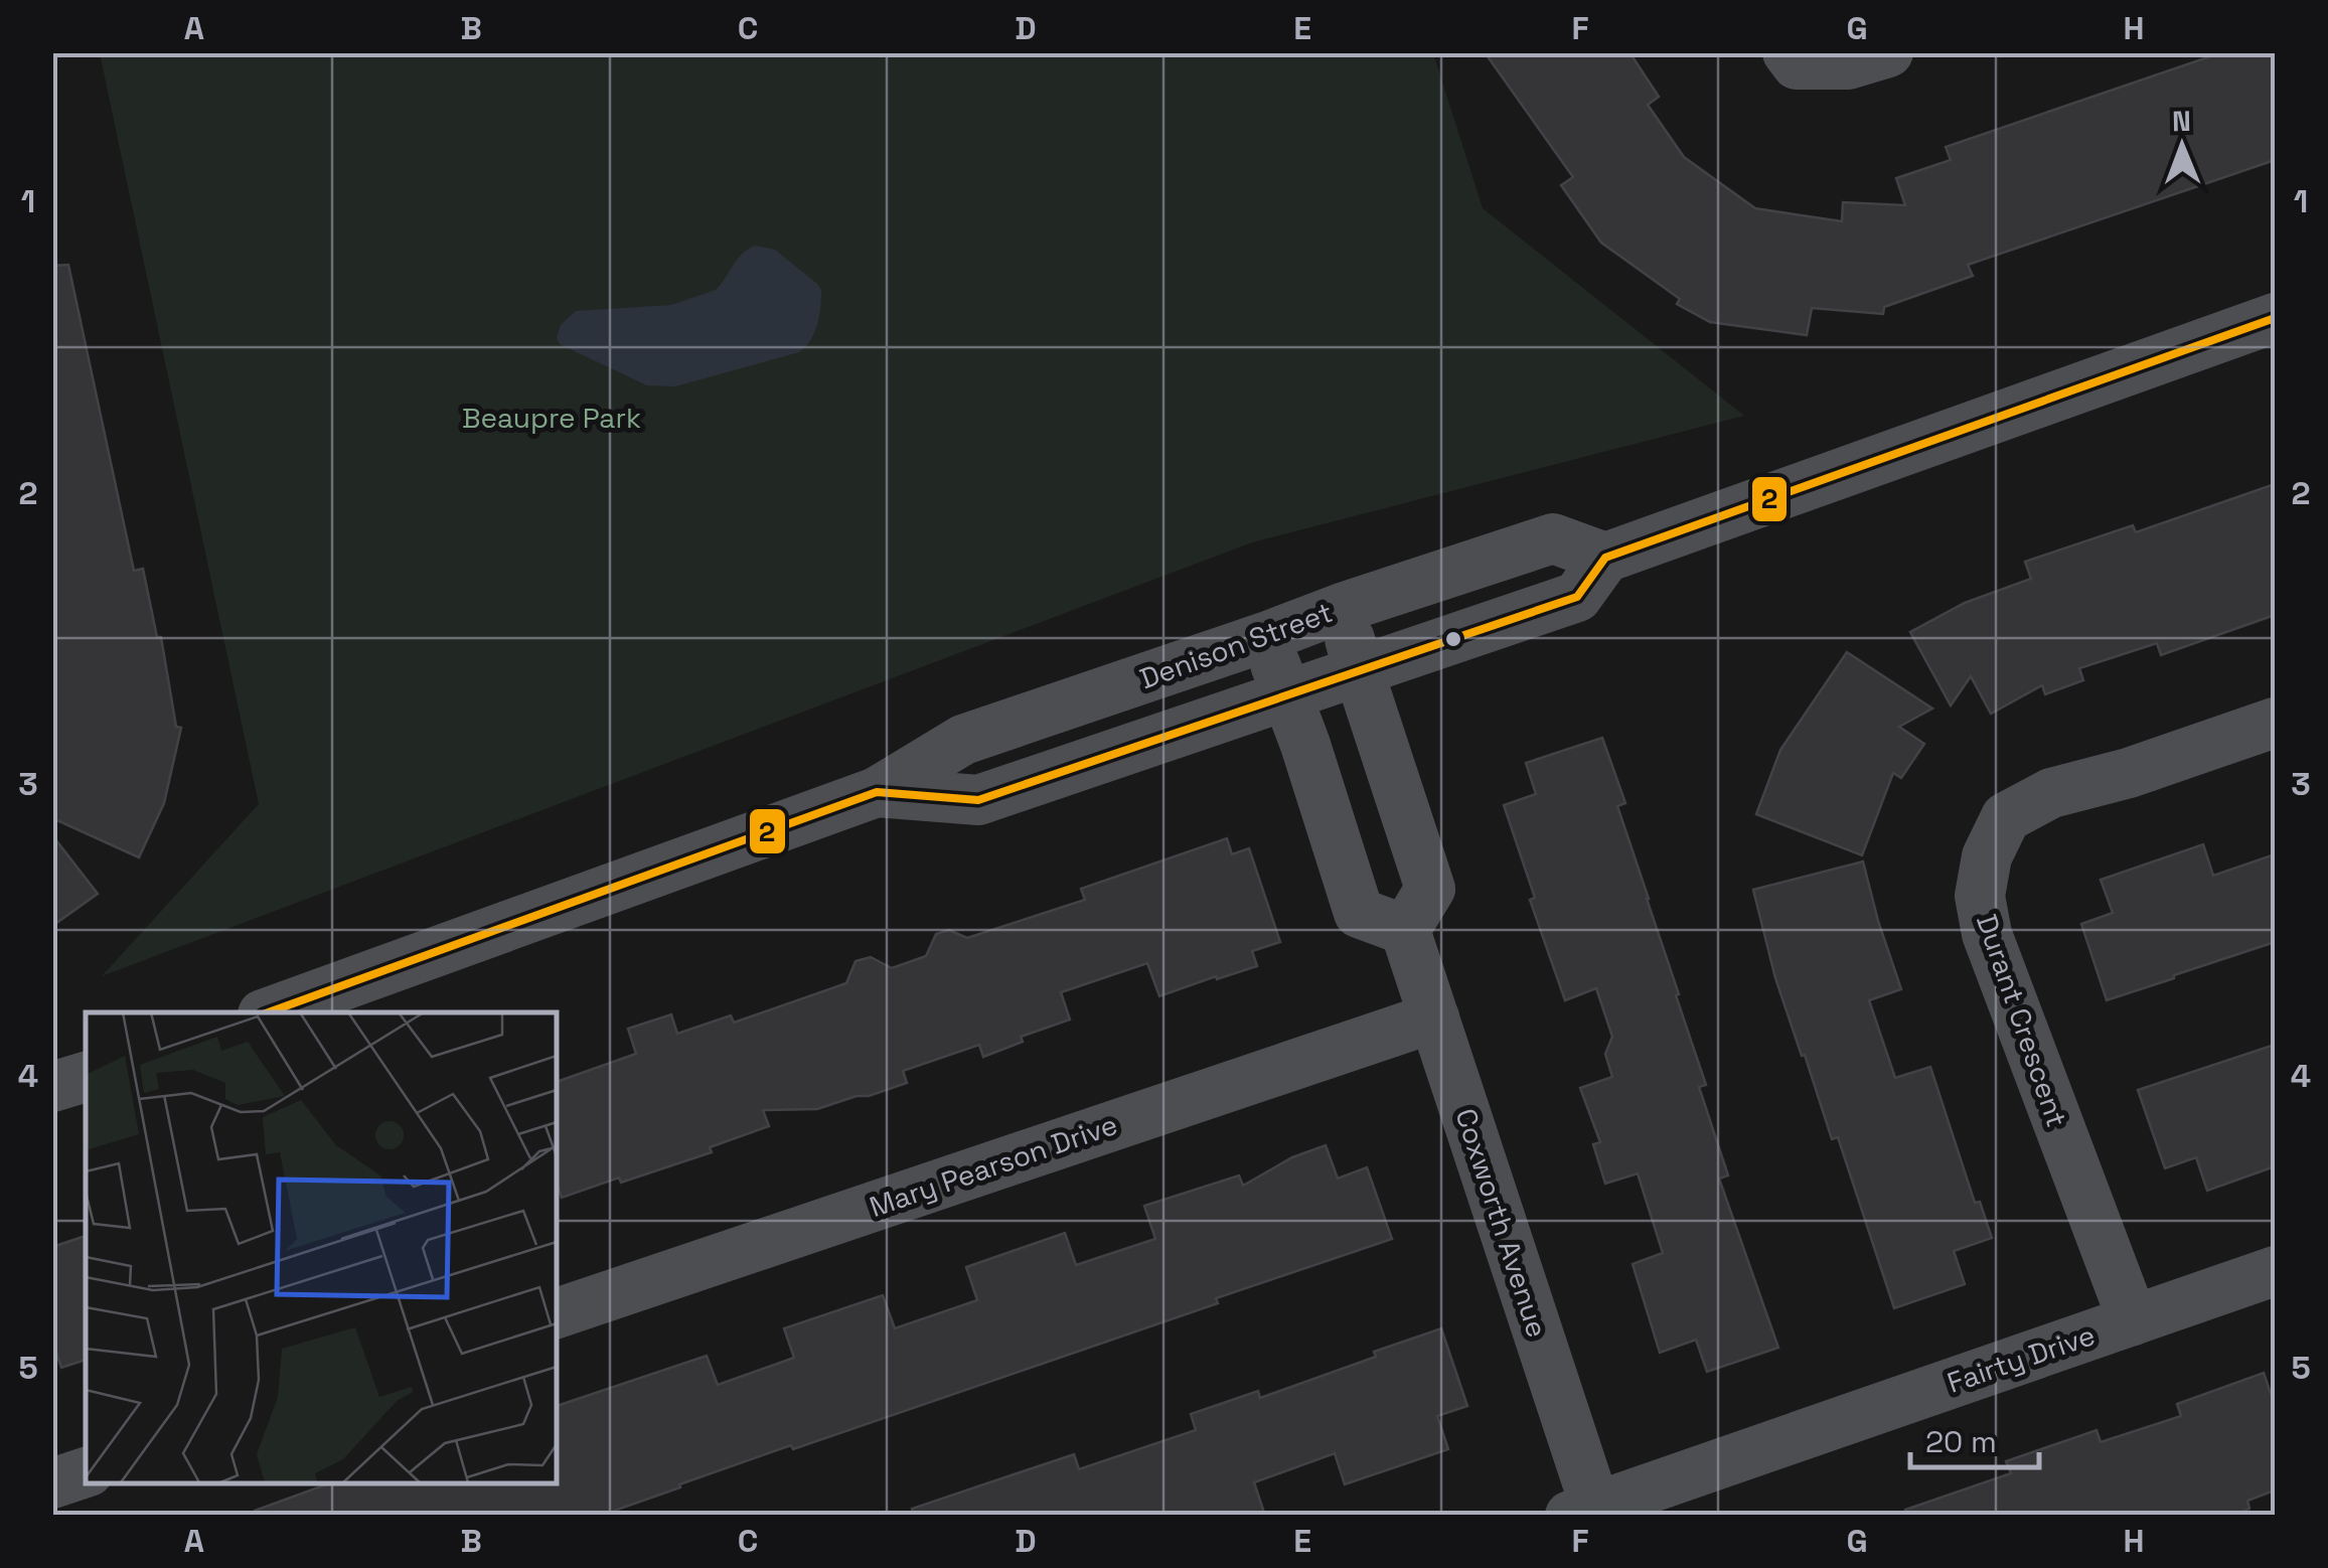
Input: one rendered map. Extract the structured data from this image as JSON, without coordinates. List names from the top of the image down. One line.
{"streets":{"street":["Denison Street","Durant Crescent","Mary Pearson Drive","Coxworth Avenue","Fairty Drive"]},"crossings":[["Durant Crescent","Fairty Drive"],["Mary Pearson Drive","Coxworth Avenue"],["Coxworth Avenue","Fairty Drive"]],"parks":["Beaupre Park"],"lines":["transit line 2"],"scale_bar":"20 m","north":"top","grid":{"columns":["A","B","C","D","E","F","G","H"],"rows":["1","2","3","4","5"]}}
